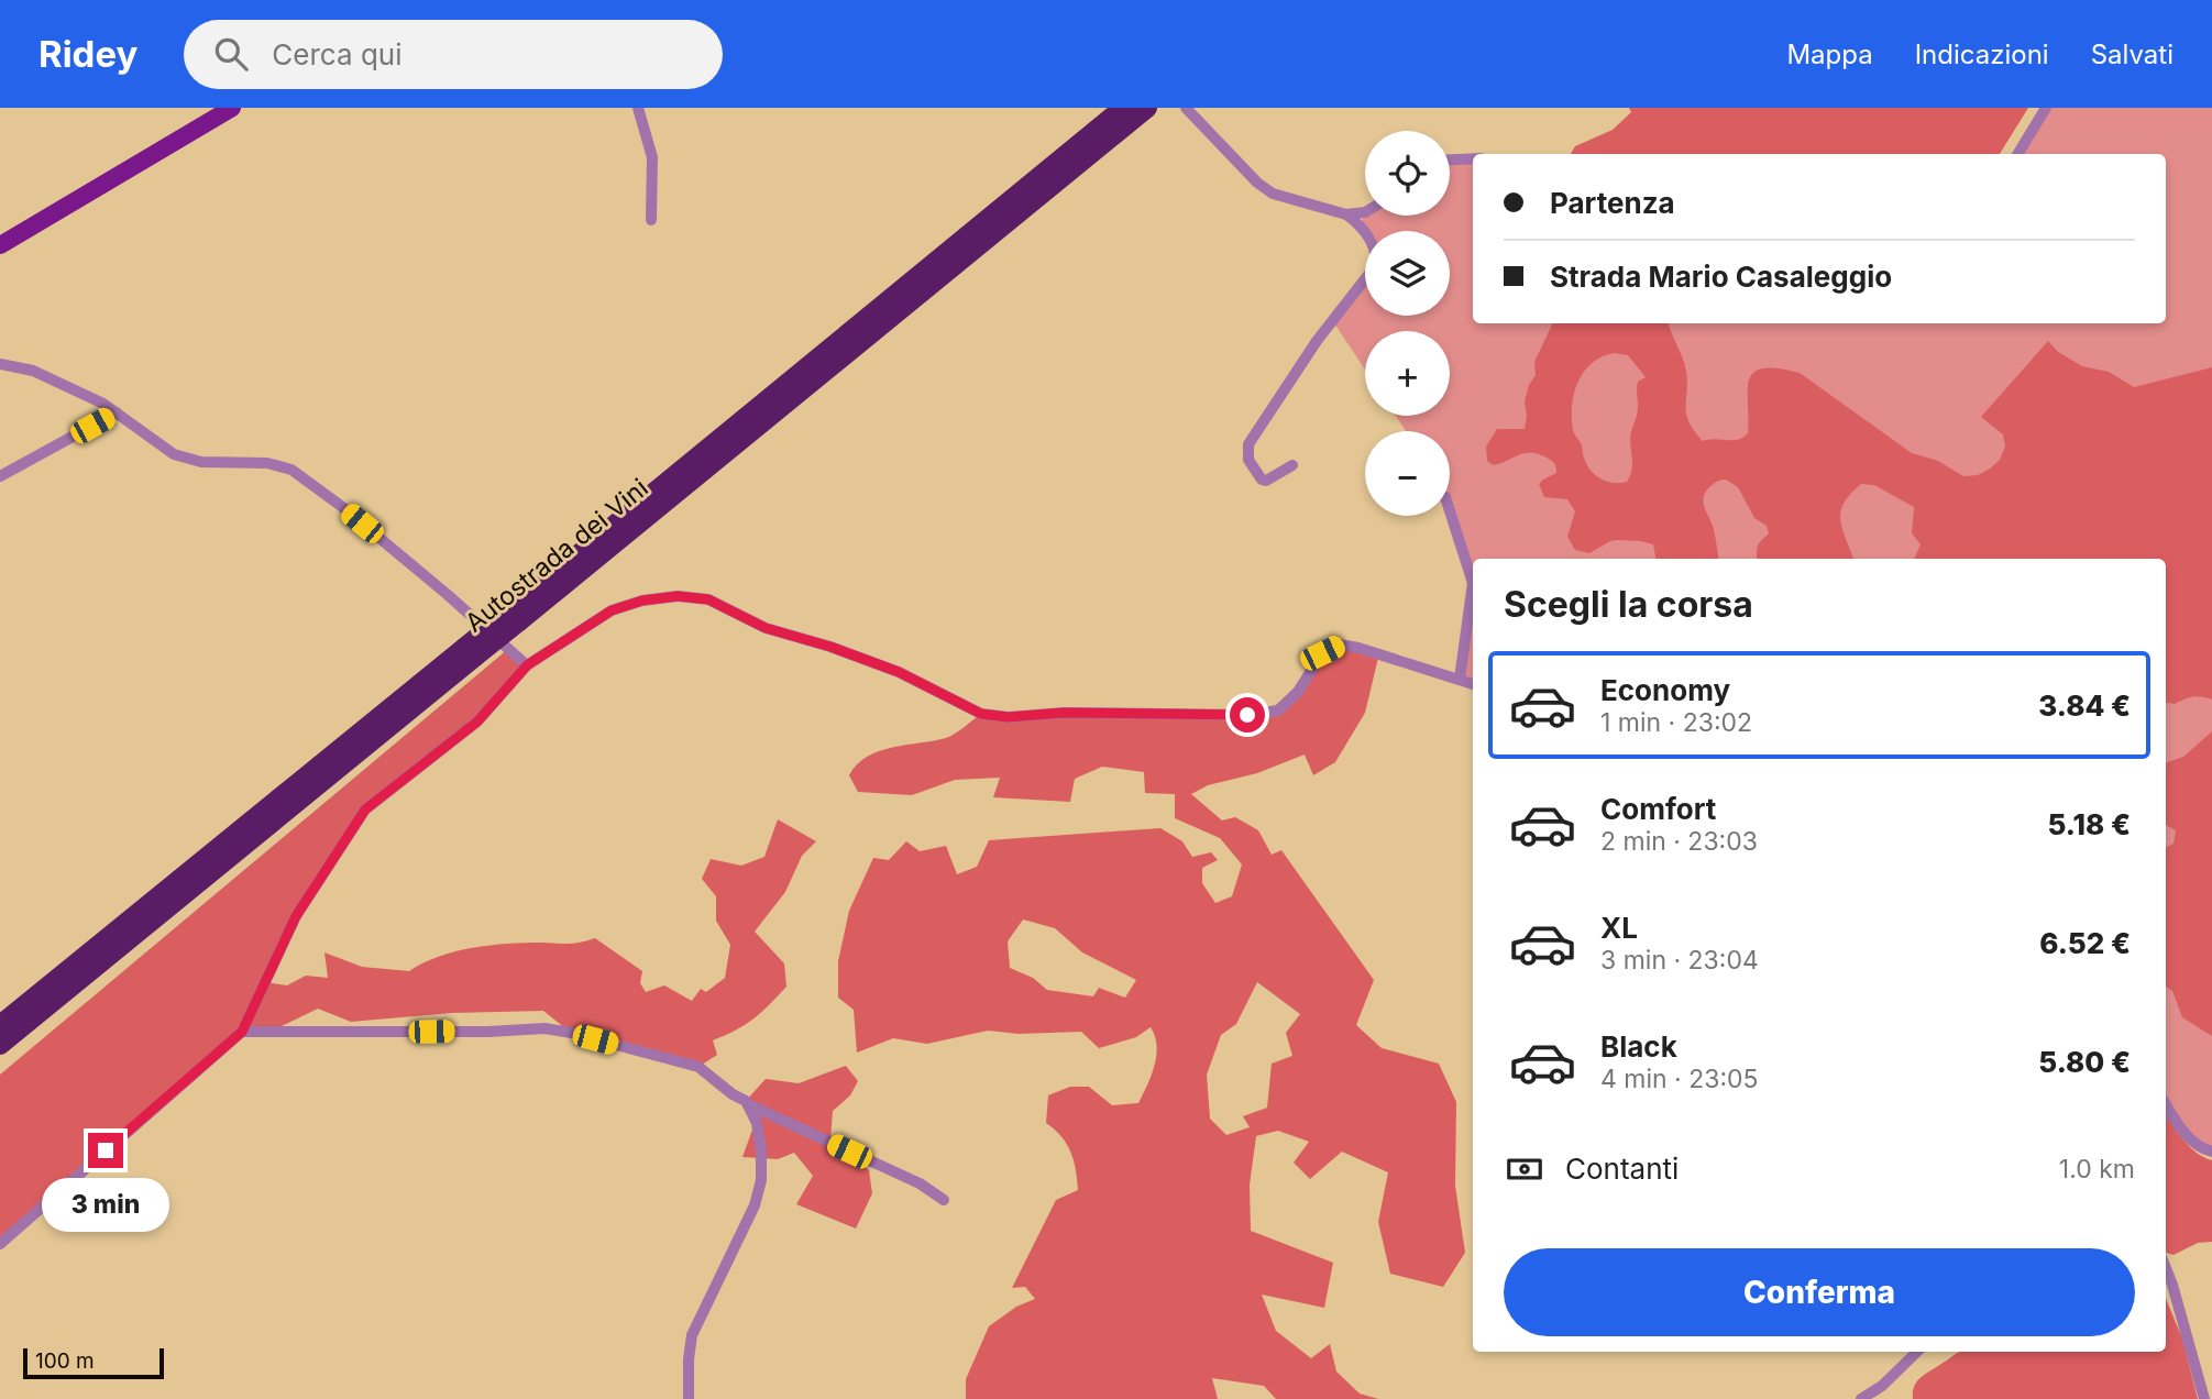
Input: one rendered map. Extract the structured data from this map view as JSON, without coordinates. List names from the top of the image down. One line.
{"streets":{"highway":["Autostrada dei Vini"]},"scale_bar":"100 m","page":{"header":"Ridey","search":"Cerca qui","nav":["Mappa","Indicazioni","Salvati"],"map_buttons":["+","−"],"banner":["Partenza","Strada Mario Casaleggio"],"heading":"Scegli la corsa","list":[{"name":"Economy","note":"1 min · 23:02","value":"3.84 €"},{"name":"Comfort","note":"2 min · 23:03","value":"5.18 €"},{"name":"XL","note":"3 min · 23:04","value":"6.52 €"},{"name":"Black","note":"4 min · 23:05","value":"5.80 €"}],"pay":["Contanti","1.0 km"],"bubble":"3 min","buttons":"Conferma","scale":"100 m"}}
